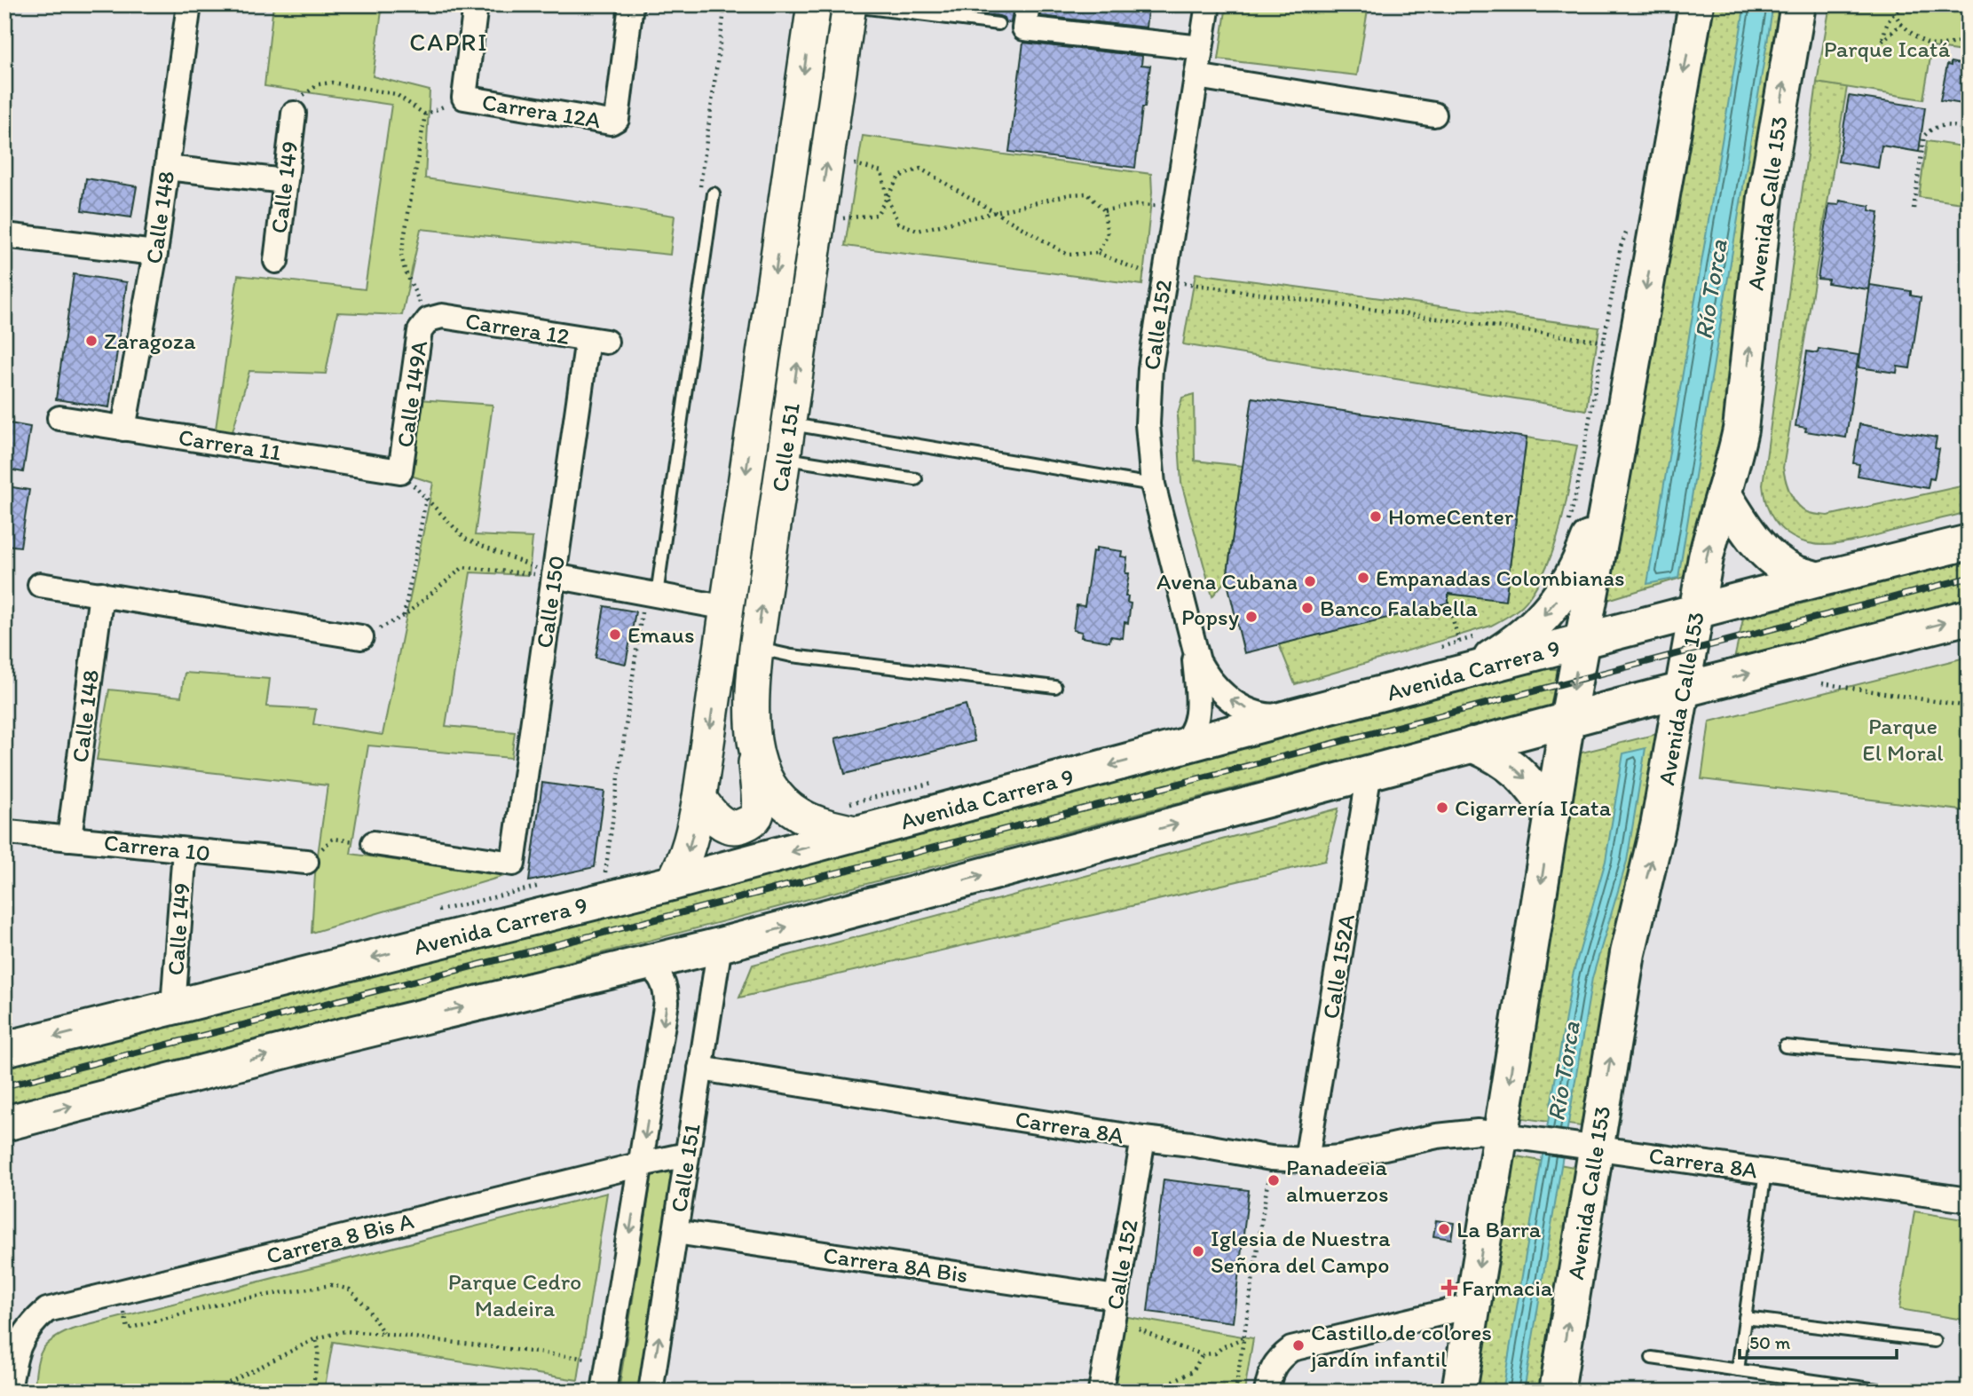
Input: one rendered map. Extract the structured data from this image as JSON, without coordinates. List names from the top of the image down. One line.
{"streets":{"main road":["Avenida Calle 153","Avenida Carrera 9"],"street":["Carrera 12A","Calle 149","Calle 148","Calle 152","Carrera 12","Calle 149A","Carrera 11","Calle 151","Calle 150","Carrera 10","Calle 152A","Carrera 8A","Carrera 8 Bis A","Carrera 8A Bis"]},"crossings":[["Calle 149","Avenida Carrera 9"],["Calle 149","Carrera 10"],["Avenida Calle 153","Avenida Carrera 9"],["Avenida Calle 153","Carrera 8A"],["Calle 148","Carrera 11"],["Calle 148","Carrera 10"],["Calle 152","Avenida Carrera 9"],["Calle 152","Carrera 8A"],["Calle 152","Carrera 8A Bis"],["Carrera 12","Calle 149A"],["Carrera 12","Calle 150"],["Calle 149A","Carrera 11"],["Calle 151","Avenida Carrera 9"],["Calle 151","Carrera 8A"],["Calle 151","Carrera 8 Bis A"],["Calle 151","Carrera 8A Bis"],["Calle 152A","Carrera 8A"]],"districts":["CAPRI"],"water":["Río Torca"],"parks":["Parque Icatá","Parque El Moral","Parque Cedro Madeira"],"places":{"other":["Zaragoza","HomeCenter","Empanadas Colombianas","Avena Cubana","Banco Falabella","Popsy","Emaus","Cigarrería Icata","Panadeeia almuerzos","La Barra","Iglesia de Nuestra Señora del Campo","Castillo de colores jardín infantil"],"health":["Farmacia"]},"scale_bar":"50 m"}
